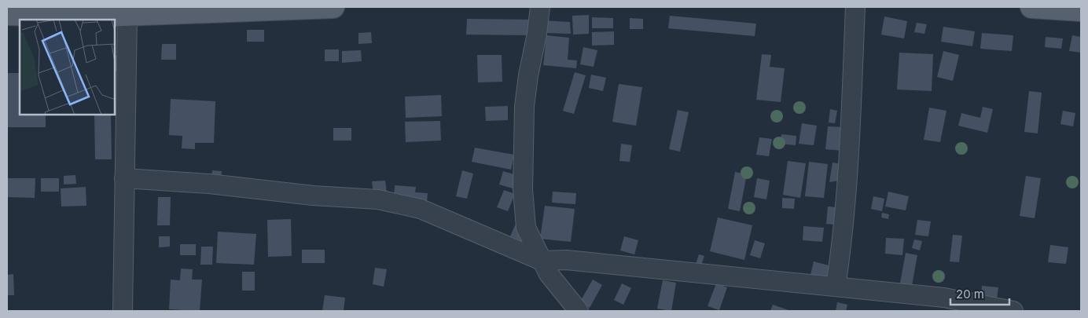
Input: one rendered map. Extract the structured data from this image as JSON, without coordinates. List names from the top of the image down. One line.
{"scale_bar":"20 m"}
